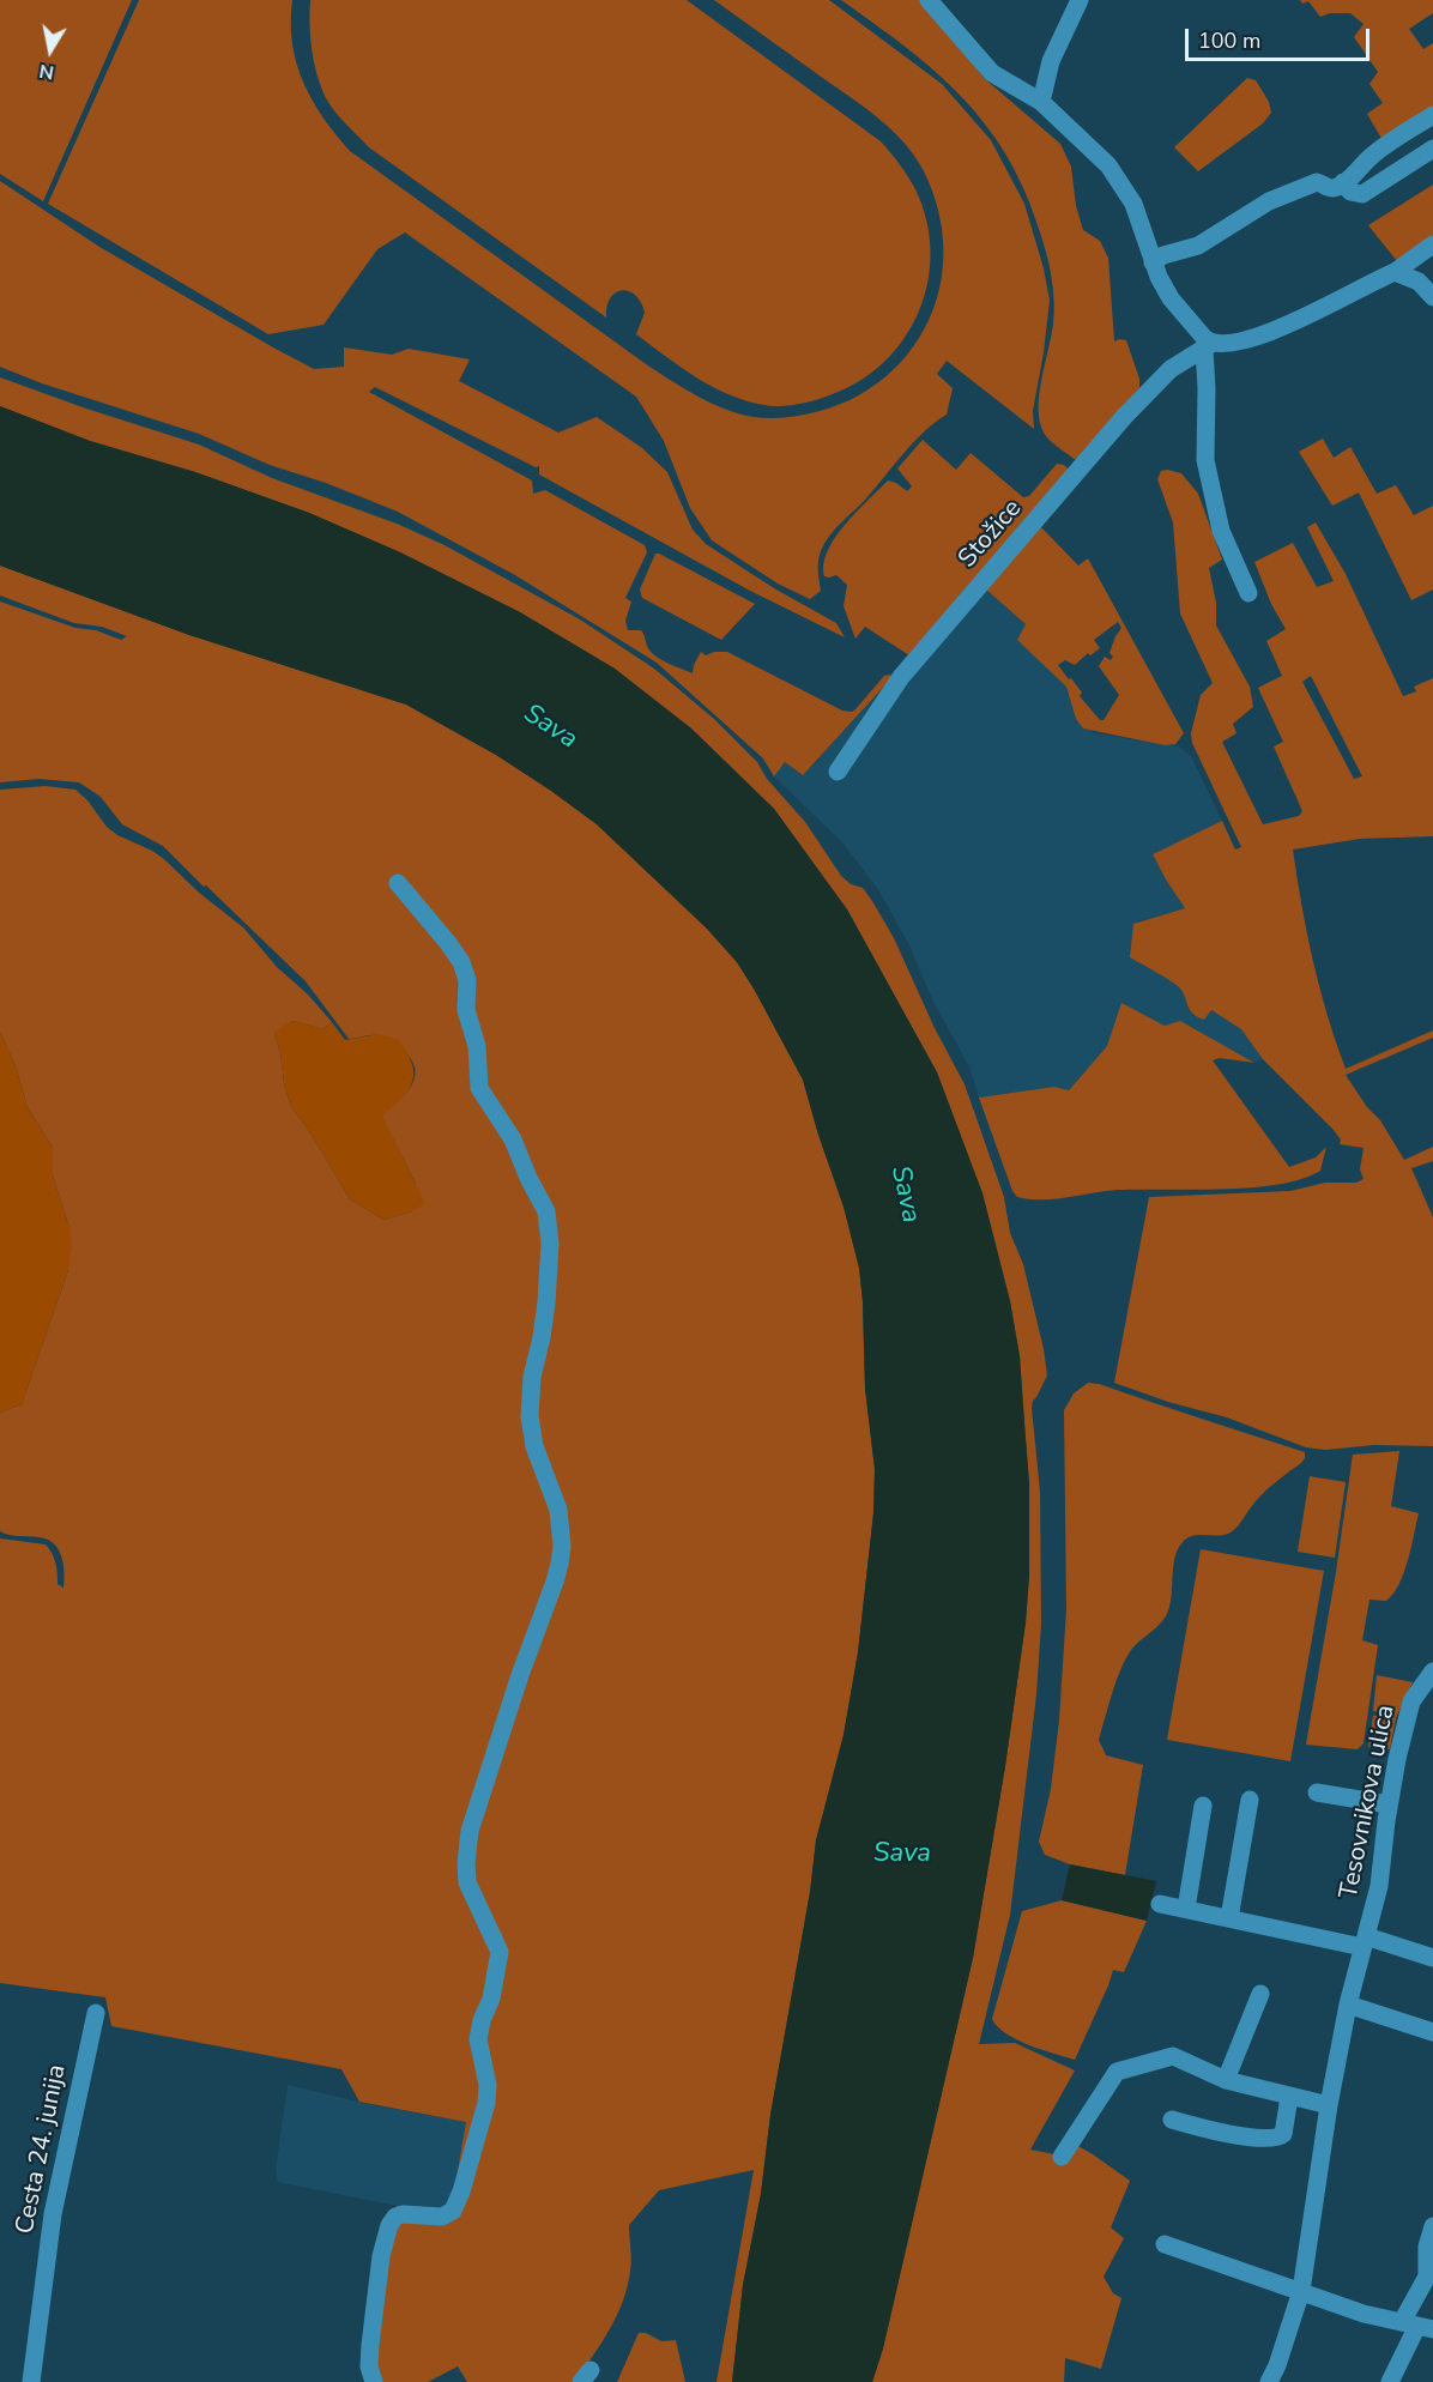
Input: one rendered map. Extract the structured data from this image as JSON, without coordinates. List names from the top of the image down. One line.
{"streets":{"street":["Stožice","Tesovnikova ulica","Cesta 24. junija"]},"water":["Sava"],"scale_bar":"100 m","north":"bottom"}
